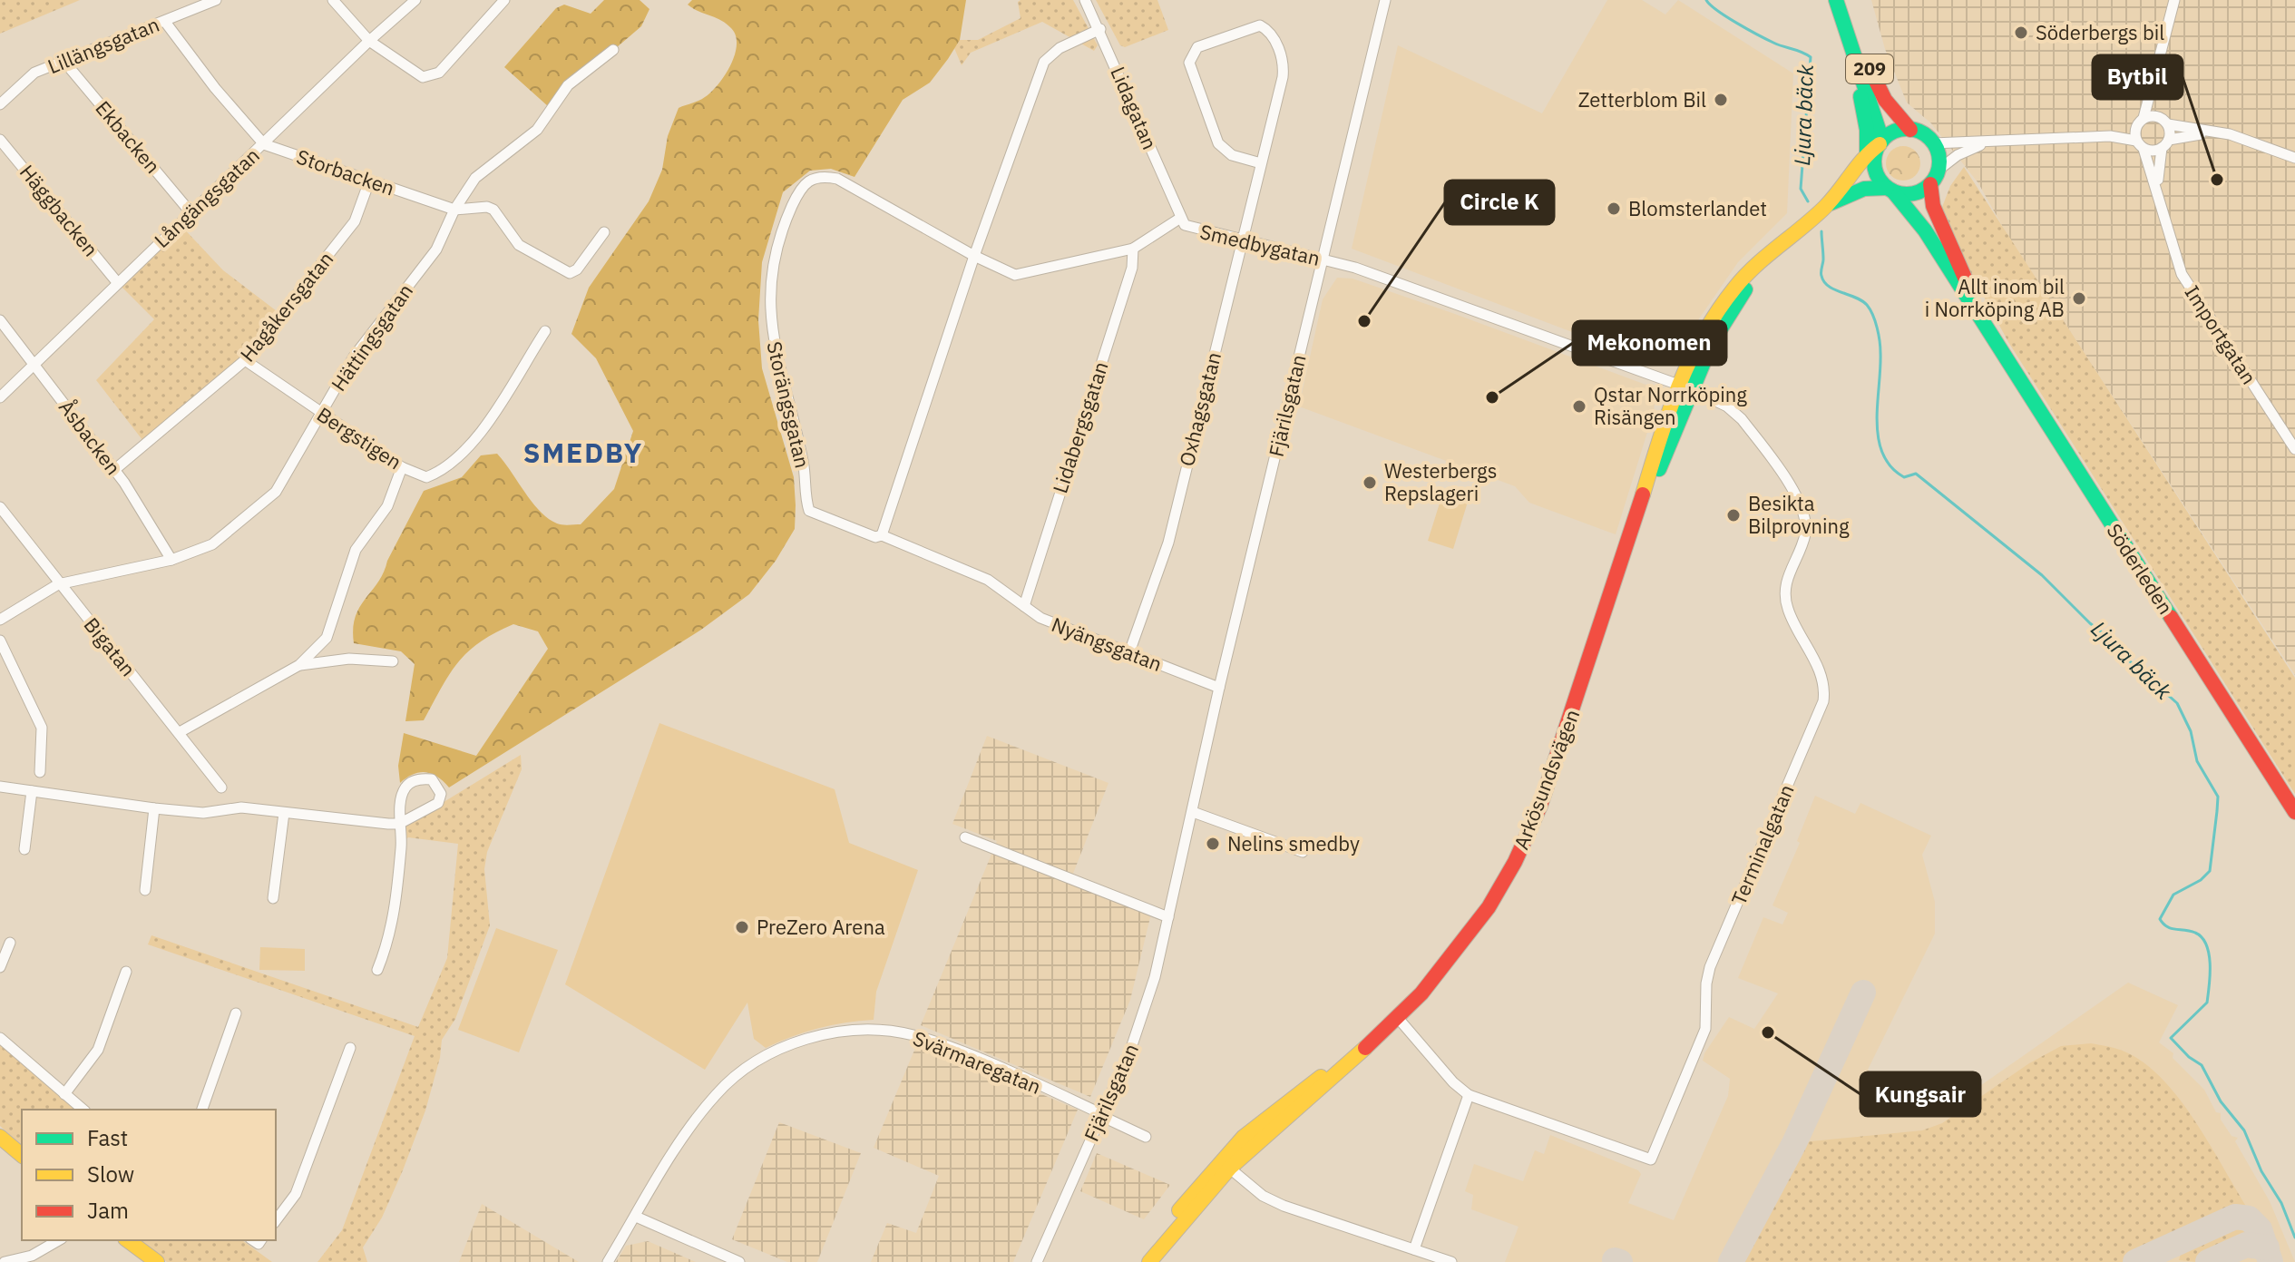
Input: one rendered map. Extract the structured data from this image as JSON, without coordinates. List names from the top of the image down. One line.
{"streets":{"main road":["209","Söderleden","Arkösundsvägen"],"street":["Lillängsgatan","Lidagatan","Ekbacken","Storbacken","Långängsgatan","Häggbacken","Smedbygatan","Hagåkersgatan","Importgatan","Hättingsgatan","Storängsgatan","Fjärilsgatan","Oxhagsgatan","Lidabergsgatan","Åsbacken","Bergstigen","Nyängsgatan","Bigatan","Terminalgatan","Svärmaregatan"]},"crossings":[["Lillängsgatan","Ekbacken"],["Lillängsgatan","Storbacken"],["209","Söderleden"],["209","Arkösundsvägen"],["Lidagatan","Smedbygatan"],["Ekbacken","Långängsgatan"],["Storbacken","Långängsgatan"],["Storbacken","Hagåkersgatan"],["Storbacken","Hättingsgatan"],["Långängsgatan","Häggbacken"],["Långängsgatan","Åsbacken"],["Smedbygatan","Storängsgatan"],["Smedbygatan","Fjärilsgatan"],["Smedbygatan","Oxhagsgatan"],["Smedbygatan","Lidabergsgatan"],["Smedbygatan","Arkösundsvägen"],["Smedbygatan","Terminalgatan"],["Hagåkersgatan","Åsbacken"],["Hagåkersgatan","Bergstigen"],["Hättingsgatan","Åsbacken"],["Hättingsgatan","Bergstigen"],["Hättingsgatan","Bigatan"],["Storängsgatan","Nyängsgatan"],["Fjärilsgatan","Nyängsgatan"],["Fjärilsgatan","Svärmaregatan"],["Oxhagsgatan","Nyängsgatan"],["Lidabergsgatan","Nyängsgatan"],["Söderleden","Arkösundsvägen"],["Arkösundsvägen","Terminalgatan"]],"districts":["SMEDBY"],"water":["Ljura bäck"],"places":["Söderbergs bil","Zetterblom Bil","Bytbil","Blomsterlandet","Allt inom bil i Norrköping AB","Circle K","Mekonomen","Qstar Norrköping Risängen","Westerbergs Repslageri","Besikta Bilprovning","Nelins smedby","PreZero Arena","Kungsair"],"legend":["Fast","Slow","Jam"]}
